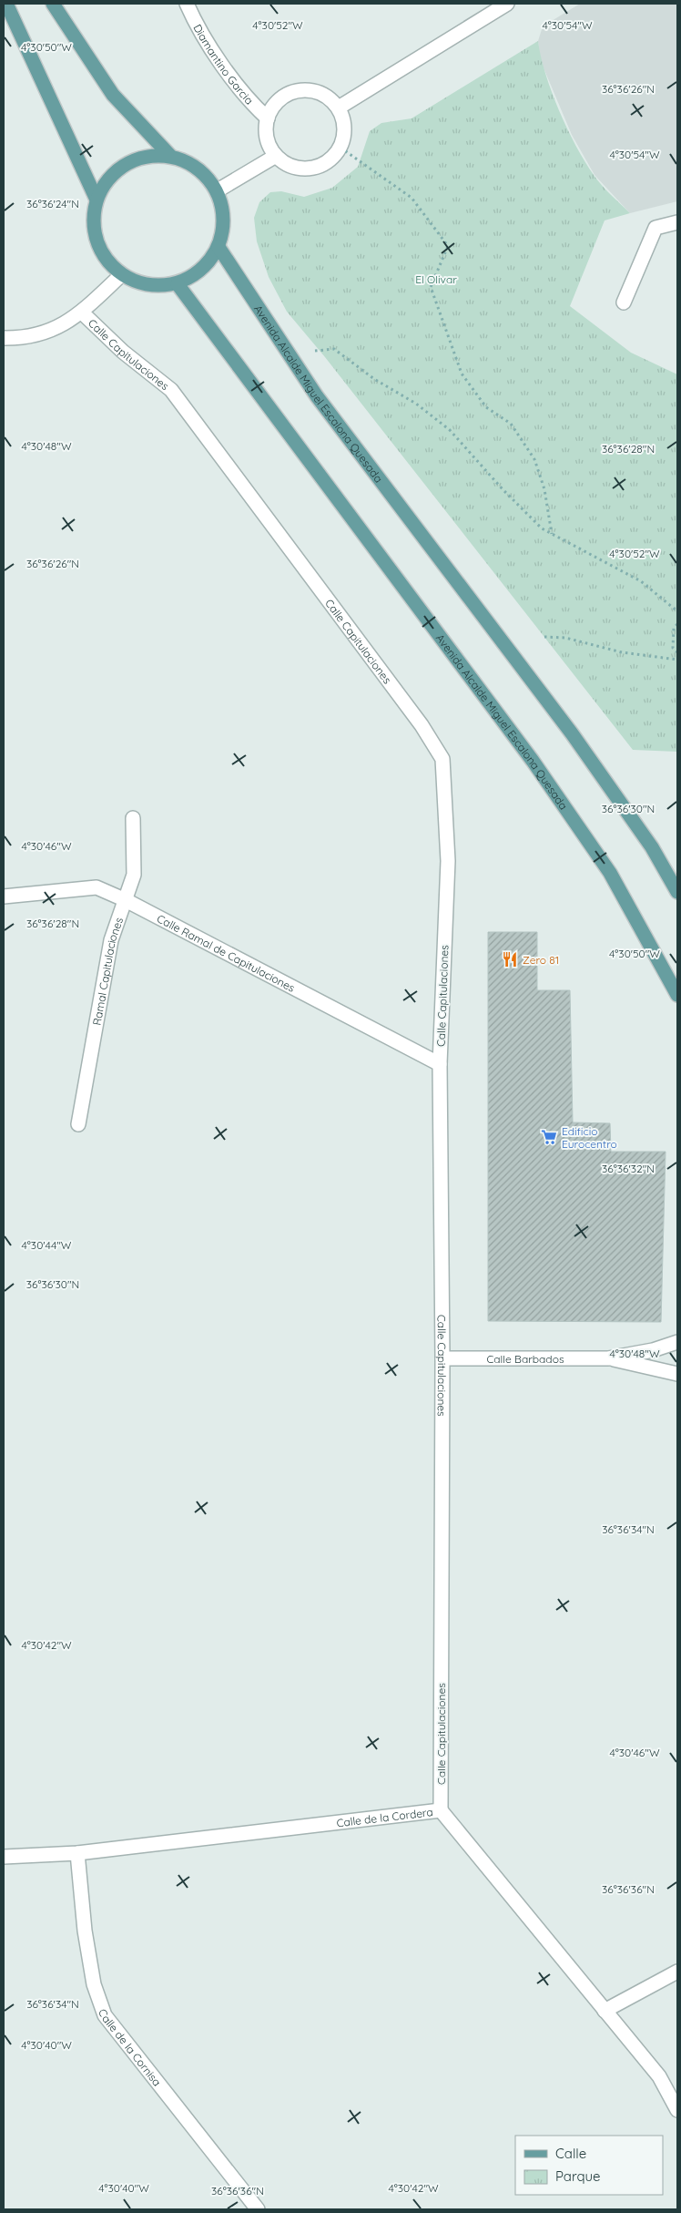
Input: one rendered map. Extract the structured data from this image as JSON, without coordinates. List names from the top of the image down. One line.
{"streets":{"main road":["Avenida Alcalde Miguel Escalona Quesada"],"street":["Diamantino Garcia","Calle Capitulaciones","Calle Ramal de Capitulaciones","Ramal Capitulaciones","Calle Barbados","Calle de la Cordera","Calle de la Cornisa"]},"crossings":[["Calle Capitulaciones","Calle Ramal de Capitulaciones"],["Calle Capitulaciones","Calle Barbados"],["Calle Capitulaciones","Calle de la Cordera"],["Calle Ramal de Capitulaciones","Ramal Capitulaciones"],["Calle de la Cordera","Calle de la Cornisa"]],"parks":["El Olivar"],"places":{"restaurant":["Zero 81"],"supermarket":["Edificio Eurocentro"]},"legend":["Calle","Parque"],"coordinates":["4°30'52\"W","4°30'54\"W","4°30'50\"W","36°36'26\"N","36°36'24\"N","4°30'48\"W","36°36'28\"N","36°36'30\"N","4°30'46\"W","36°36'32\"N","4°30'44\"W","36°36'34\"N","4°30'42\"W","36°36'36\"N","4°30'40\"W"]}
